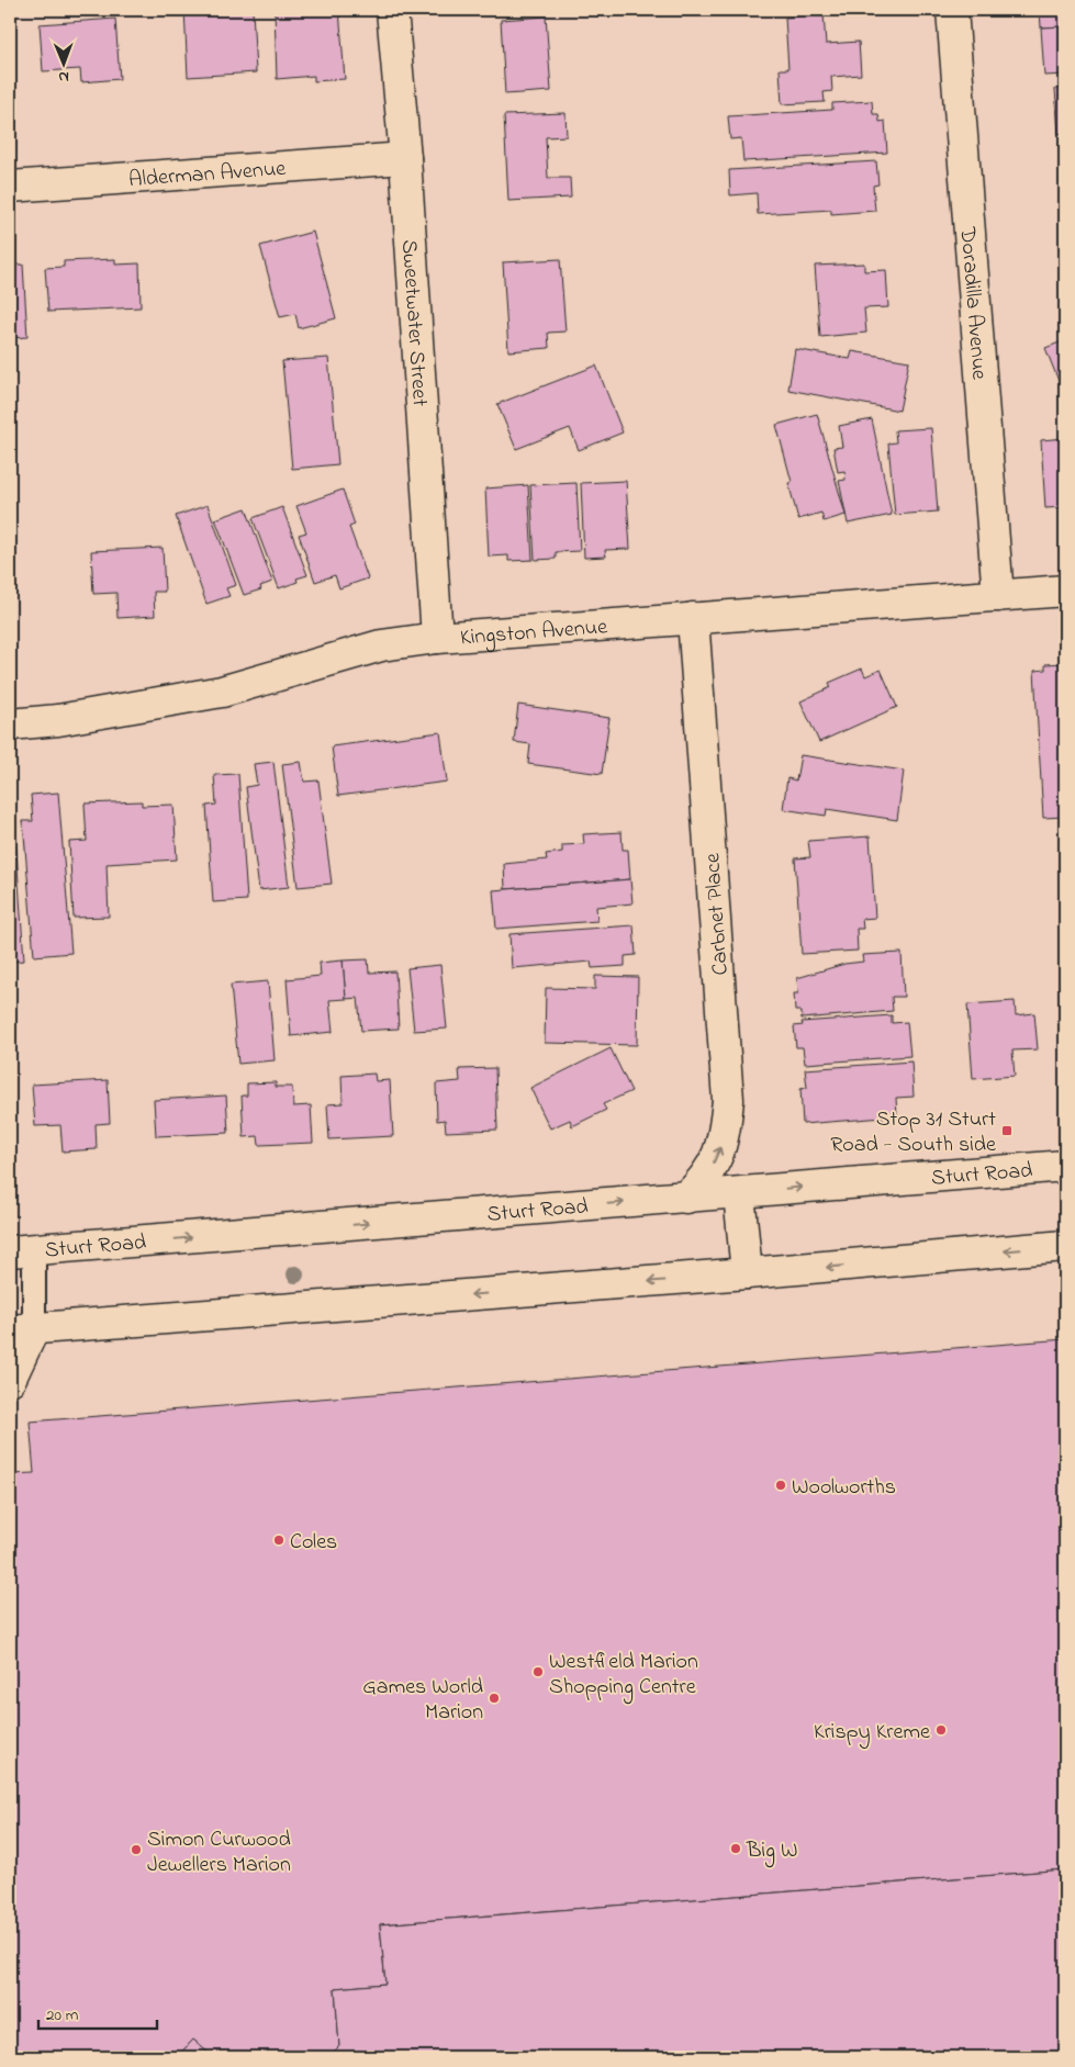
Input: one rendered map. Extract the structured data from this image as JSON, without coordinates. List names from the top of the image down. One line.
{"streets":{"street":["Alderman Avenue","Doradilla Avenue","Sweetwater Street","Kingston Avenue","Carbnet Place","Sturt Road"]},"crossings":[["Alderman Avenue","Sweetwater Street"],["Doradilla Avenue","Kingston Avenue"],["Sweetwater Street","Kingston Avenue"],["Kingston Avenue","Carbnet Place"],["Carbnet Place","Sturt Road"]],"one_way":["Carbnet Place"],"places":{"transit":["Stop 31 Sturt Road - South side"],"other":["Woolworths","Coles","Westfield Marion Shopping Centre","Games World Marion","Krispy Kreme","Big W","Simon Curwood Jewellers Marion"]},"scale_bar":"20 m","north":"bottom"}
